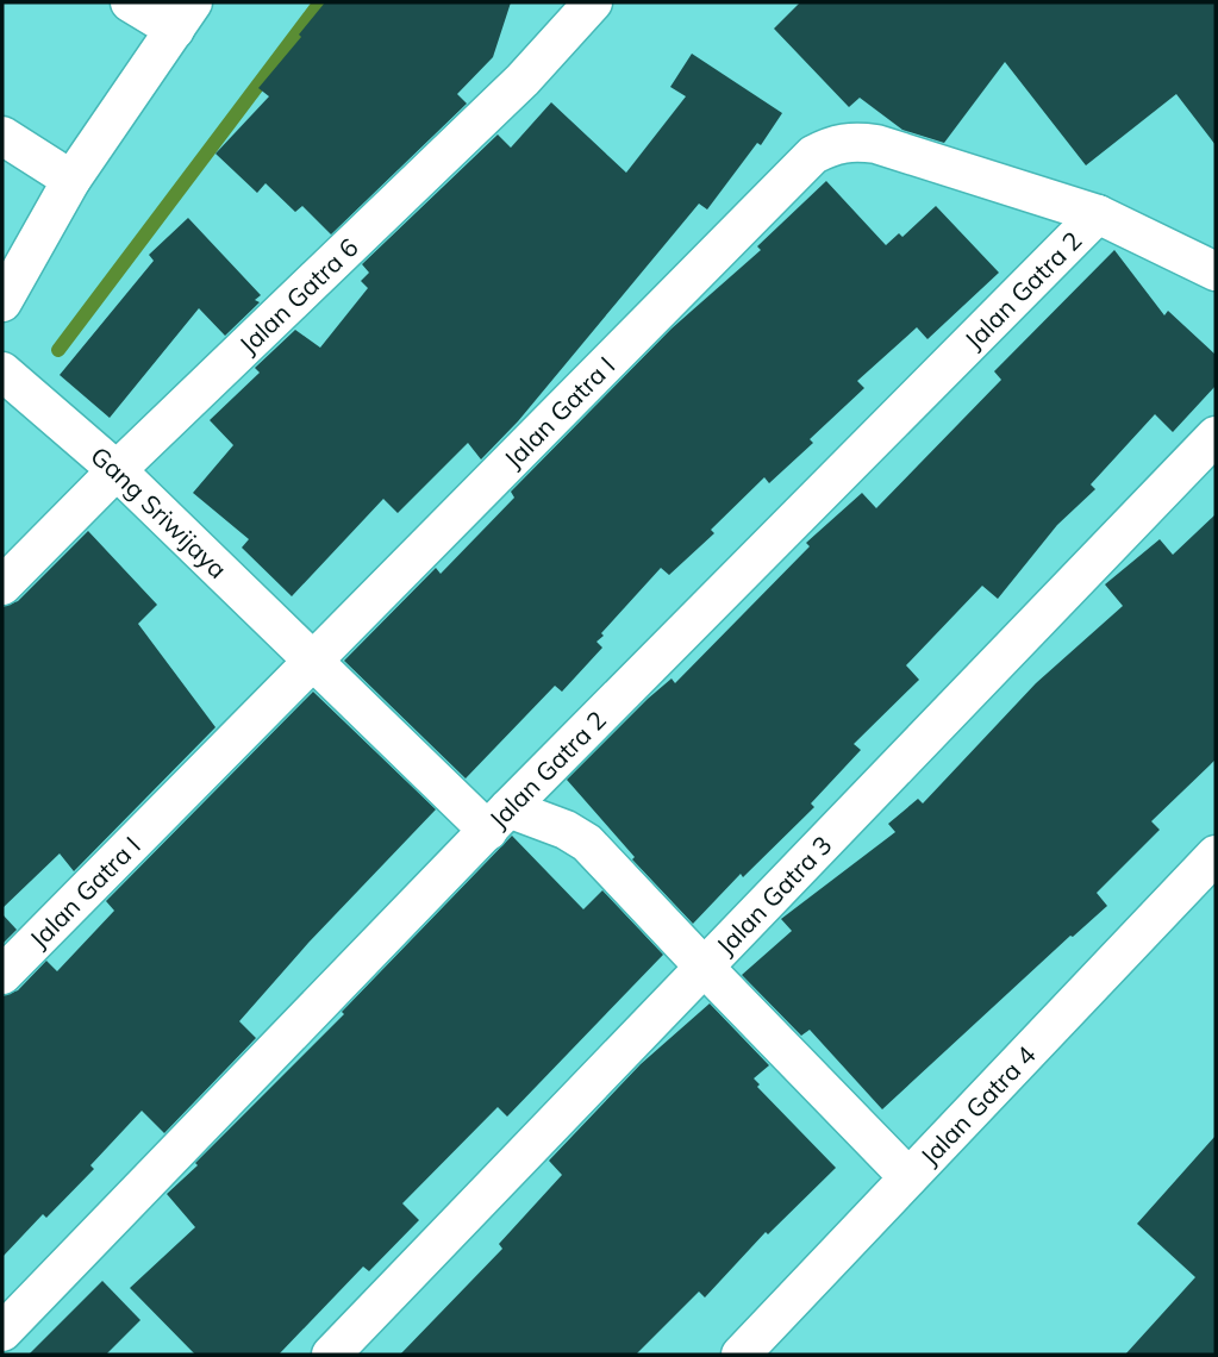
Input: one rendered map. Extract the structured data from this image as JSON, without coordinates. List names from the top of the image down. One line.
{"streets":{"street":["Jalan Gatra 2","Jalan Gatra 6","Jalan Gatra I","Gang Sriwijaya","Jalan Gatra 3","Jalan Gatra 4"]},"crossings":[["Jalan Gatra 2","Jalan Gatra I"],["Jalan Gatra 2","Gang Sriwijaya"],["Jalan Gatra 6","Gang Sriwijaya"],["Jalan Gatra I","Gang Sriwijaya"]]}
